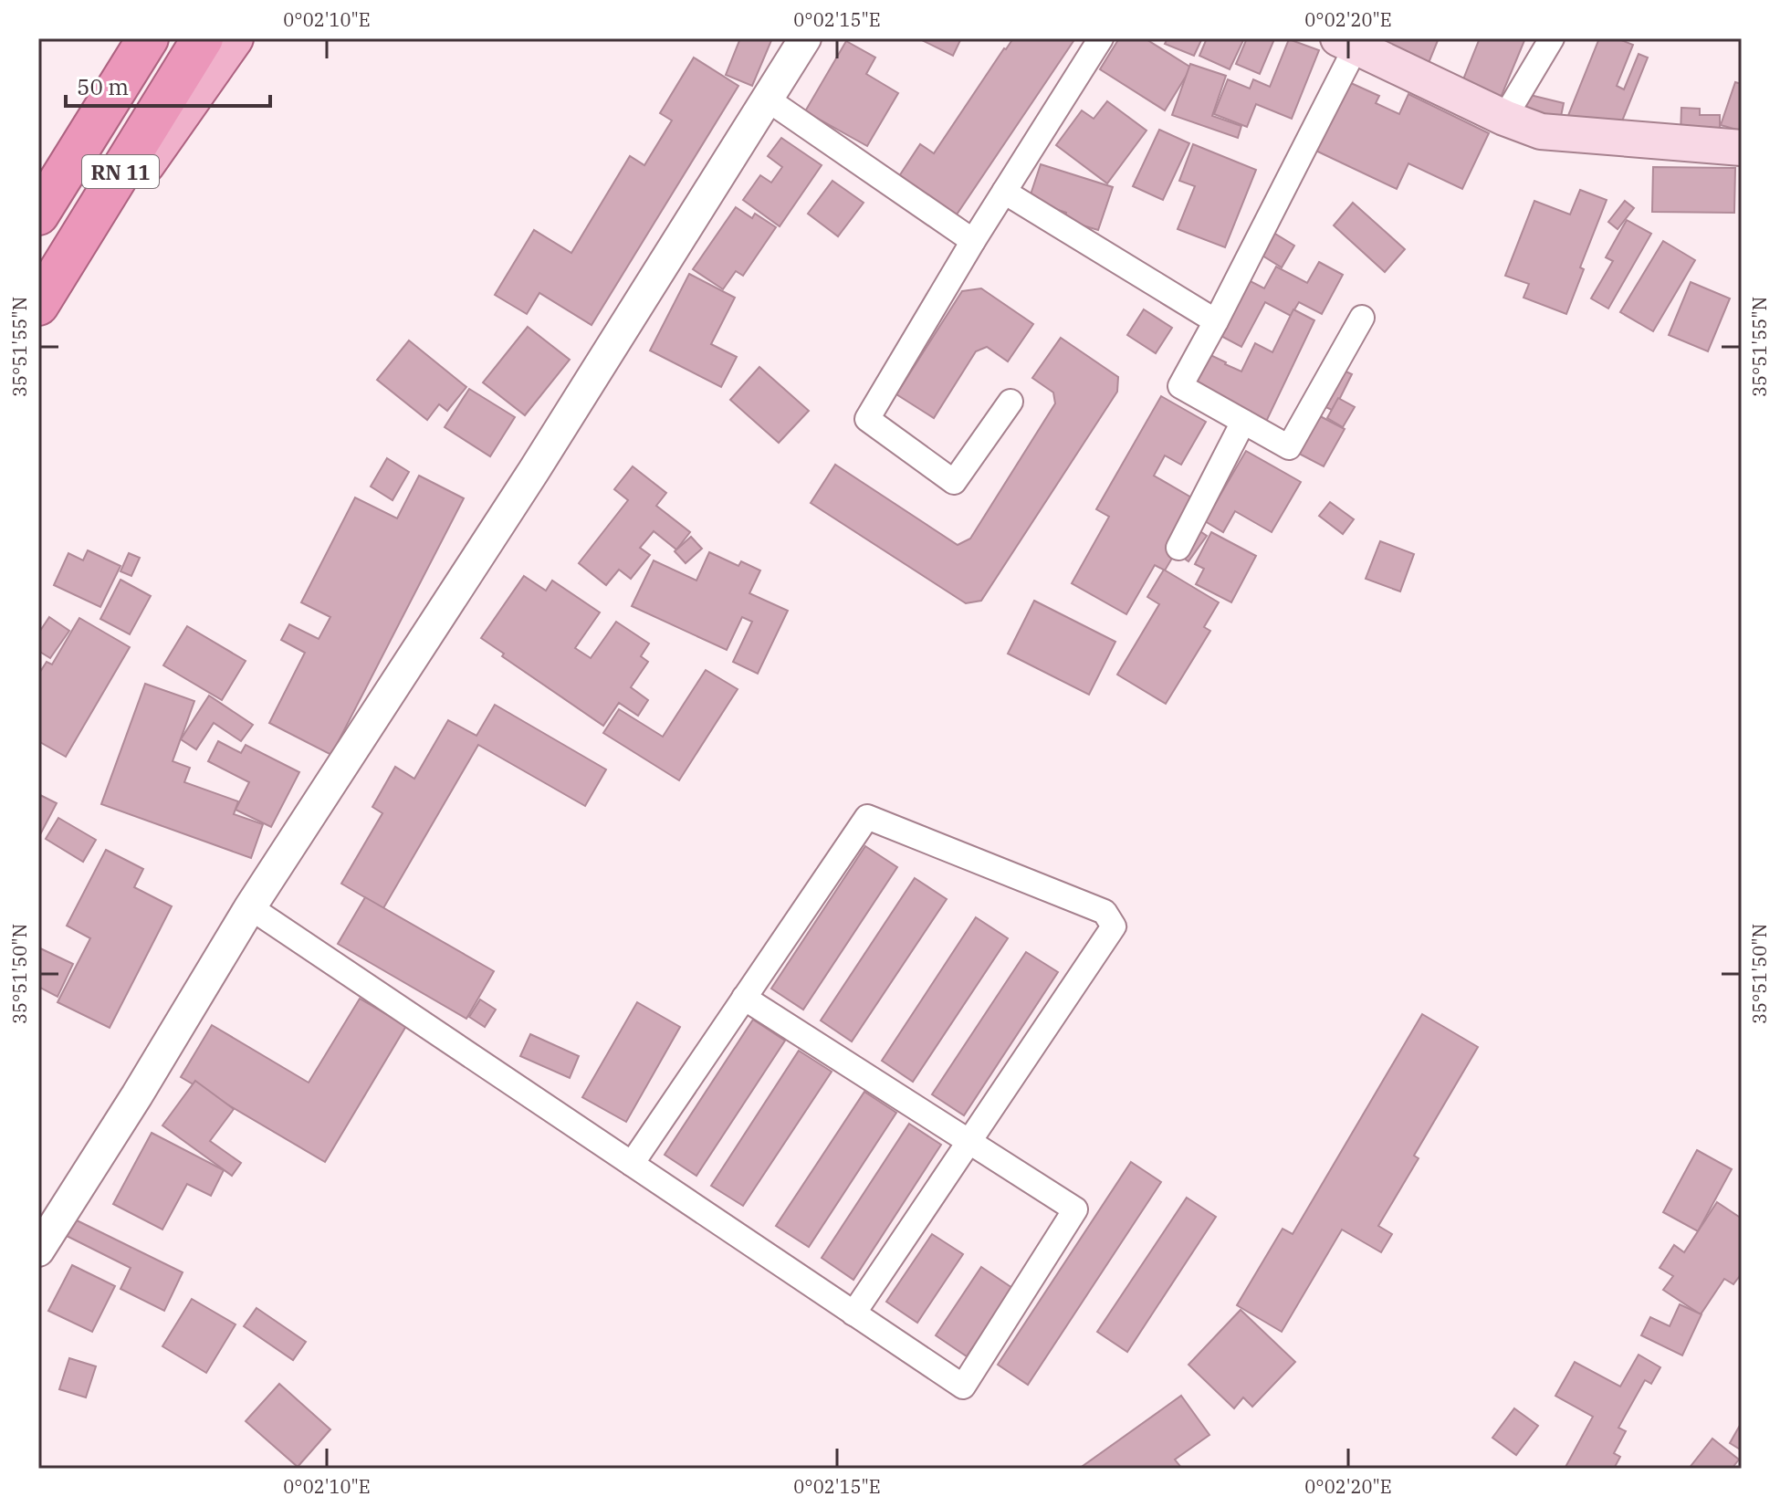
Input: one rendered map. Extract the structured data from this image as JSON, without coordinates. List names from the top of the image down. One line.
{"streets":{"highway":["RN 11"]},"scale_bar":"50 m","coordinates":["0°02'10\"E","0°02'15\"E","0°02'20\"E","35°51'55\"N","35°51'50\"N"]}
